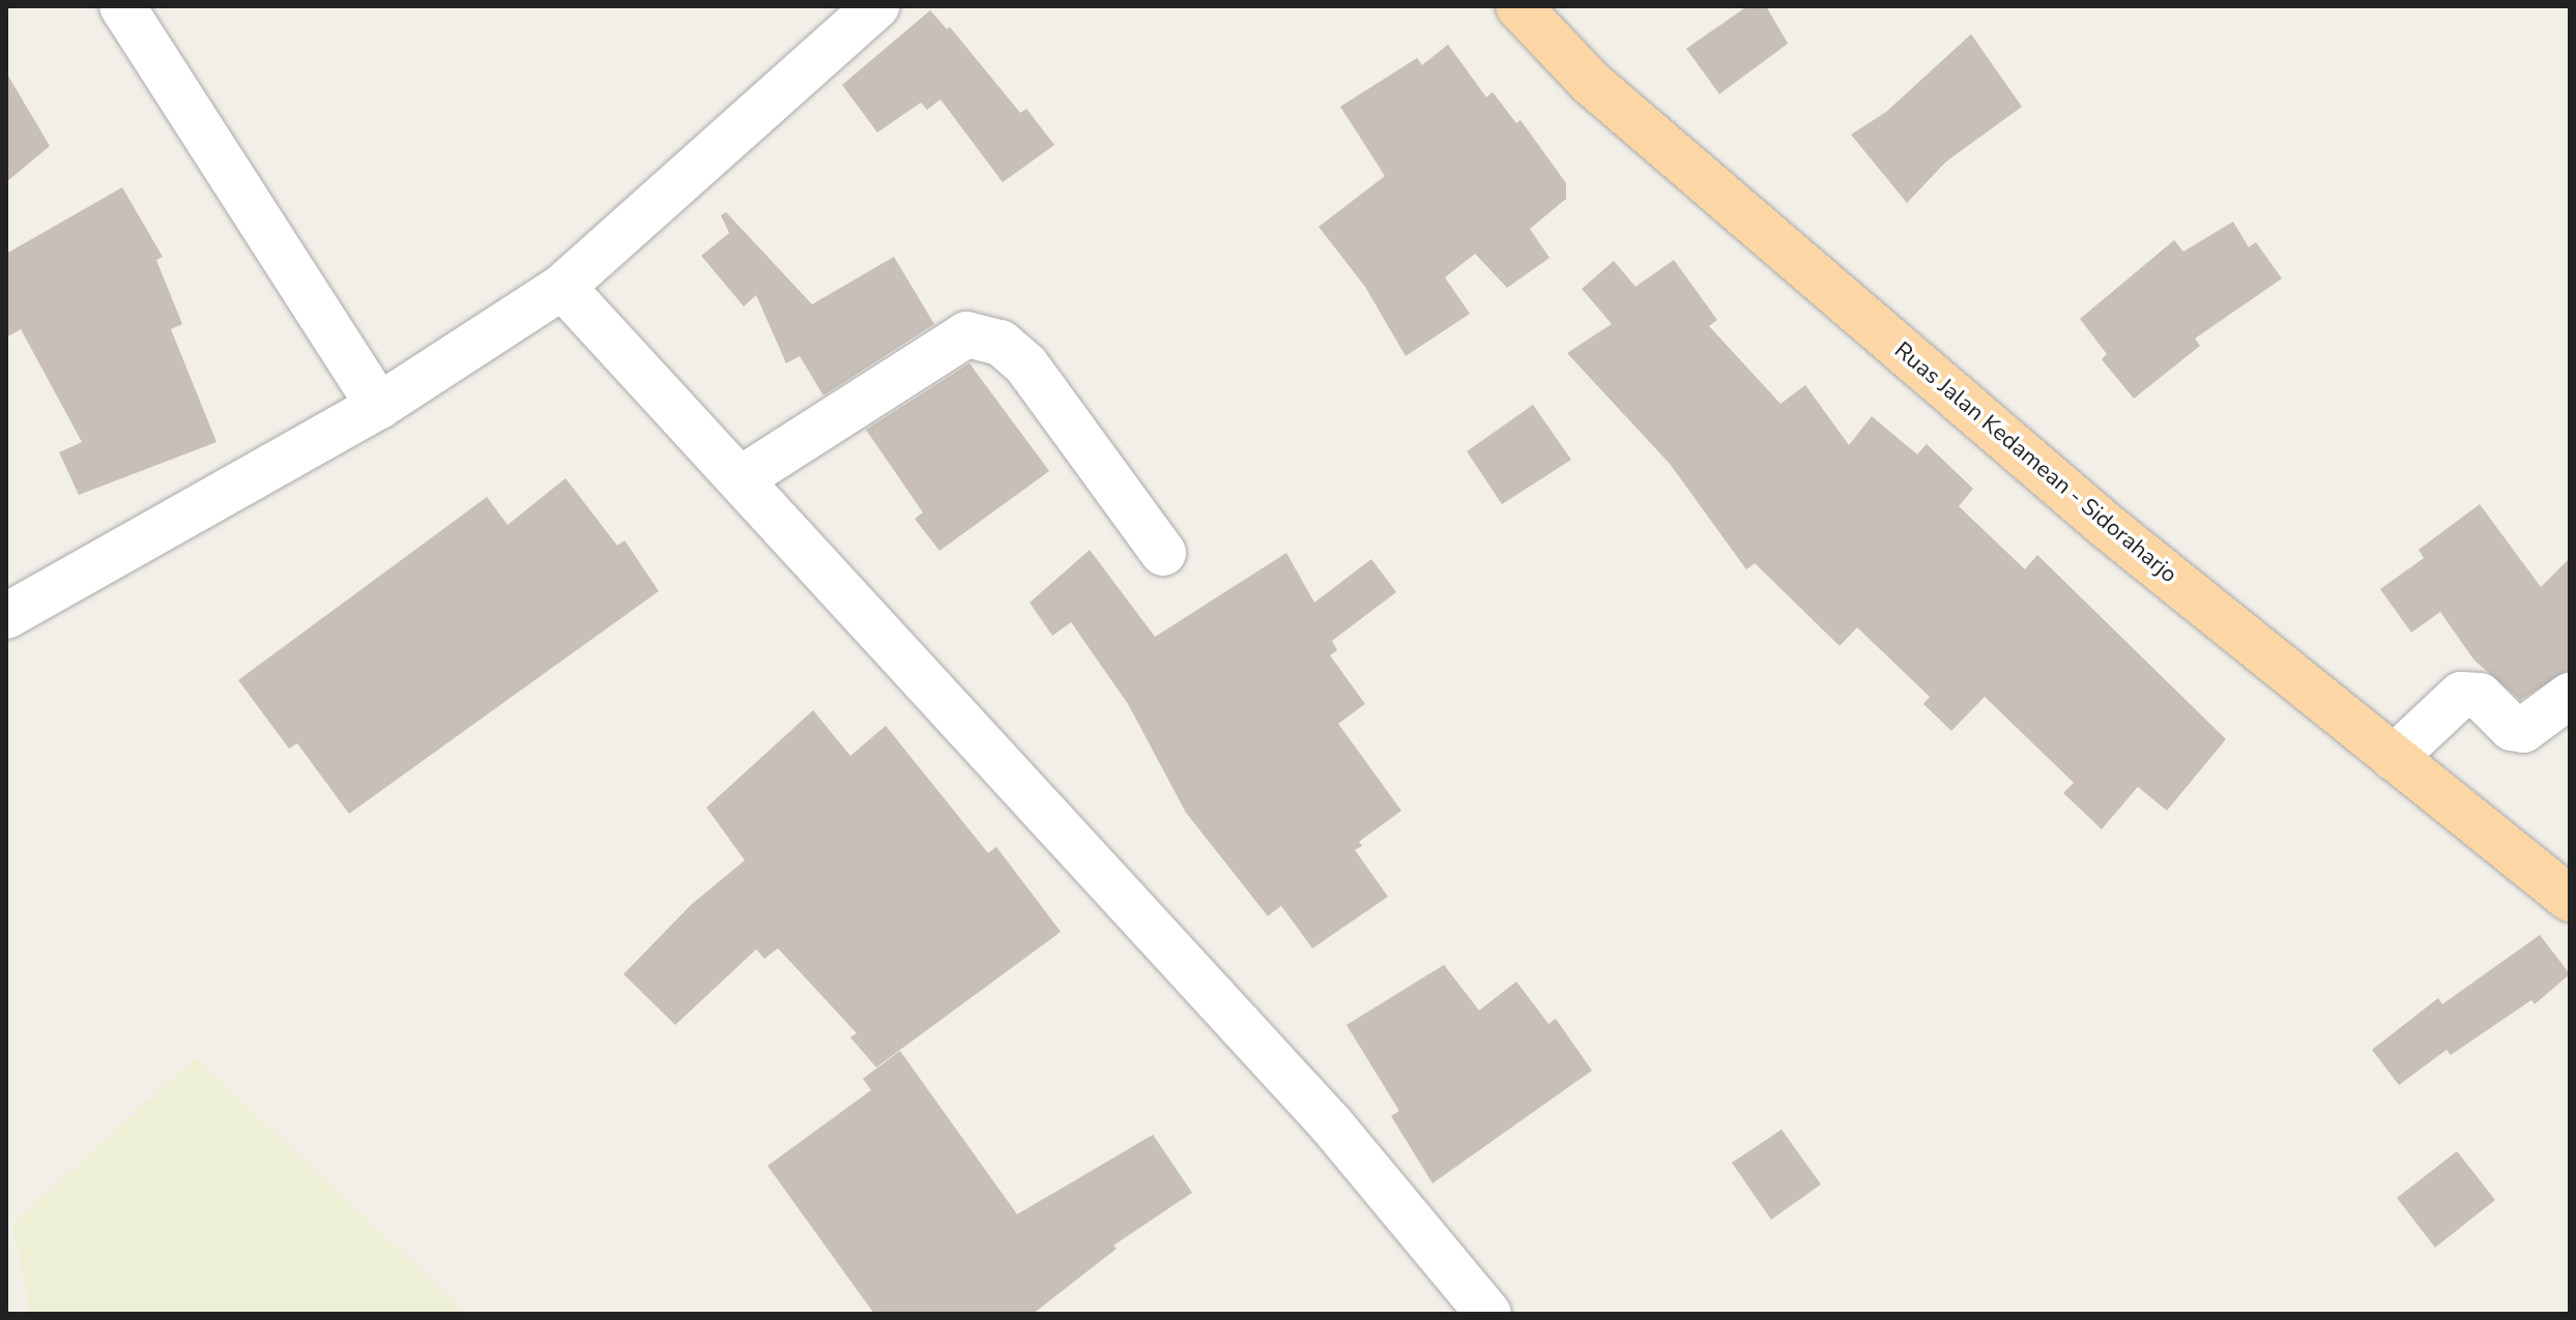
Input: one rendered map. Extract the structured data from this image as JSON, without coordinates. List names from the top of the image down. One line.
{"streets":{"main road":["Ruas Jalan Kedamean - Sidoraharjo"]}}
